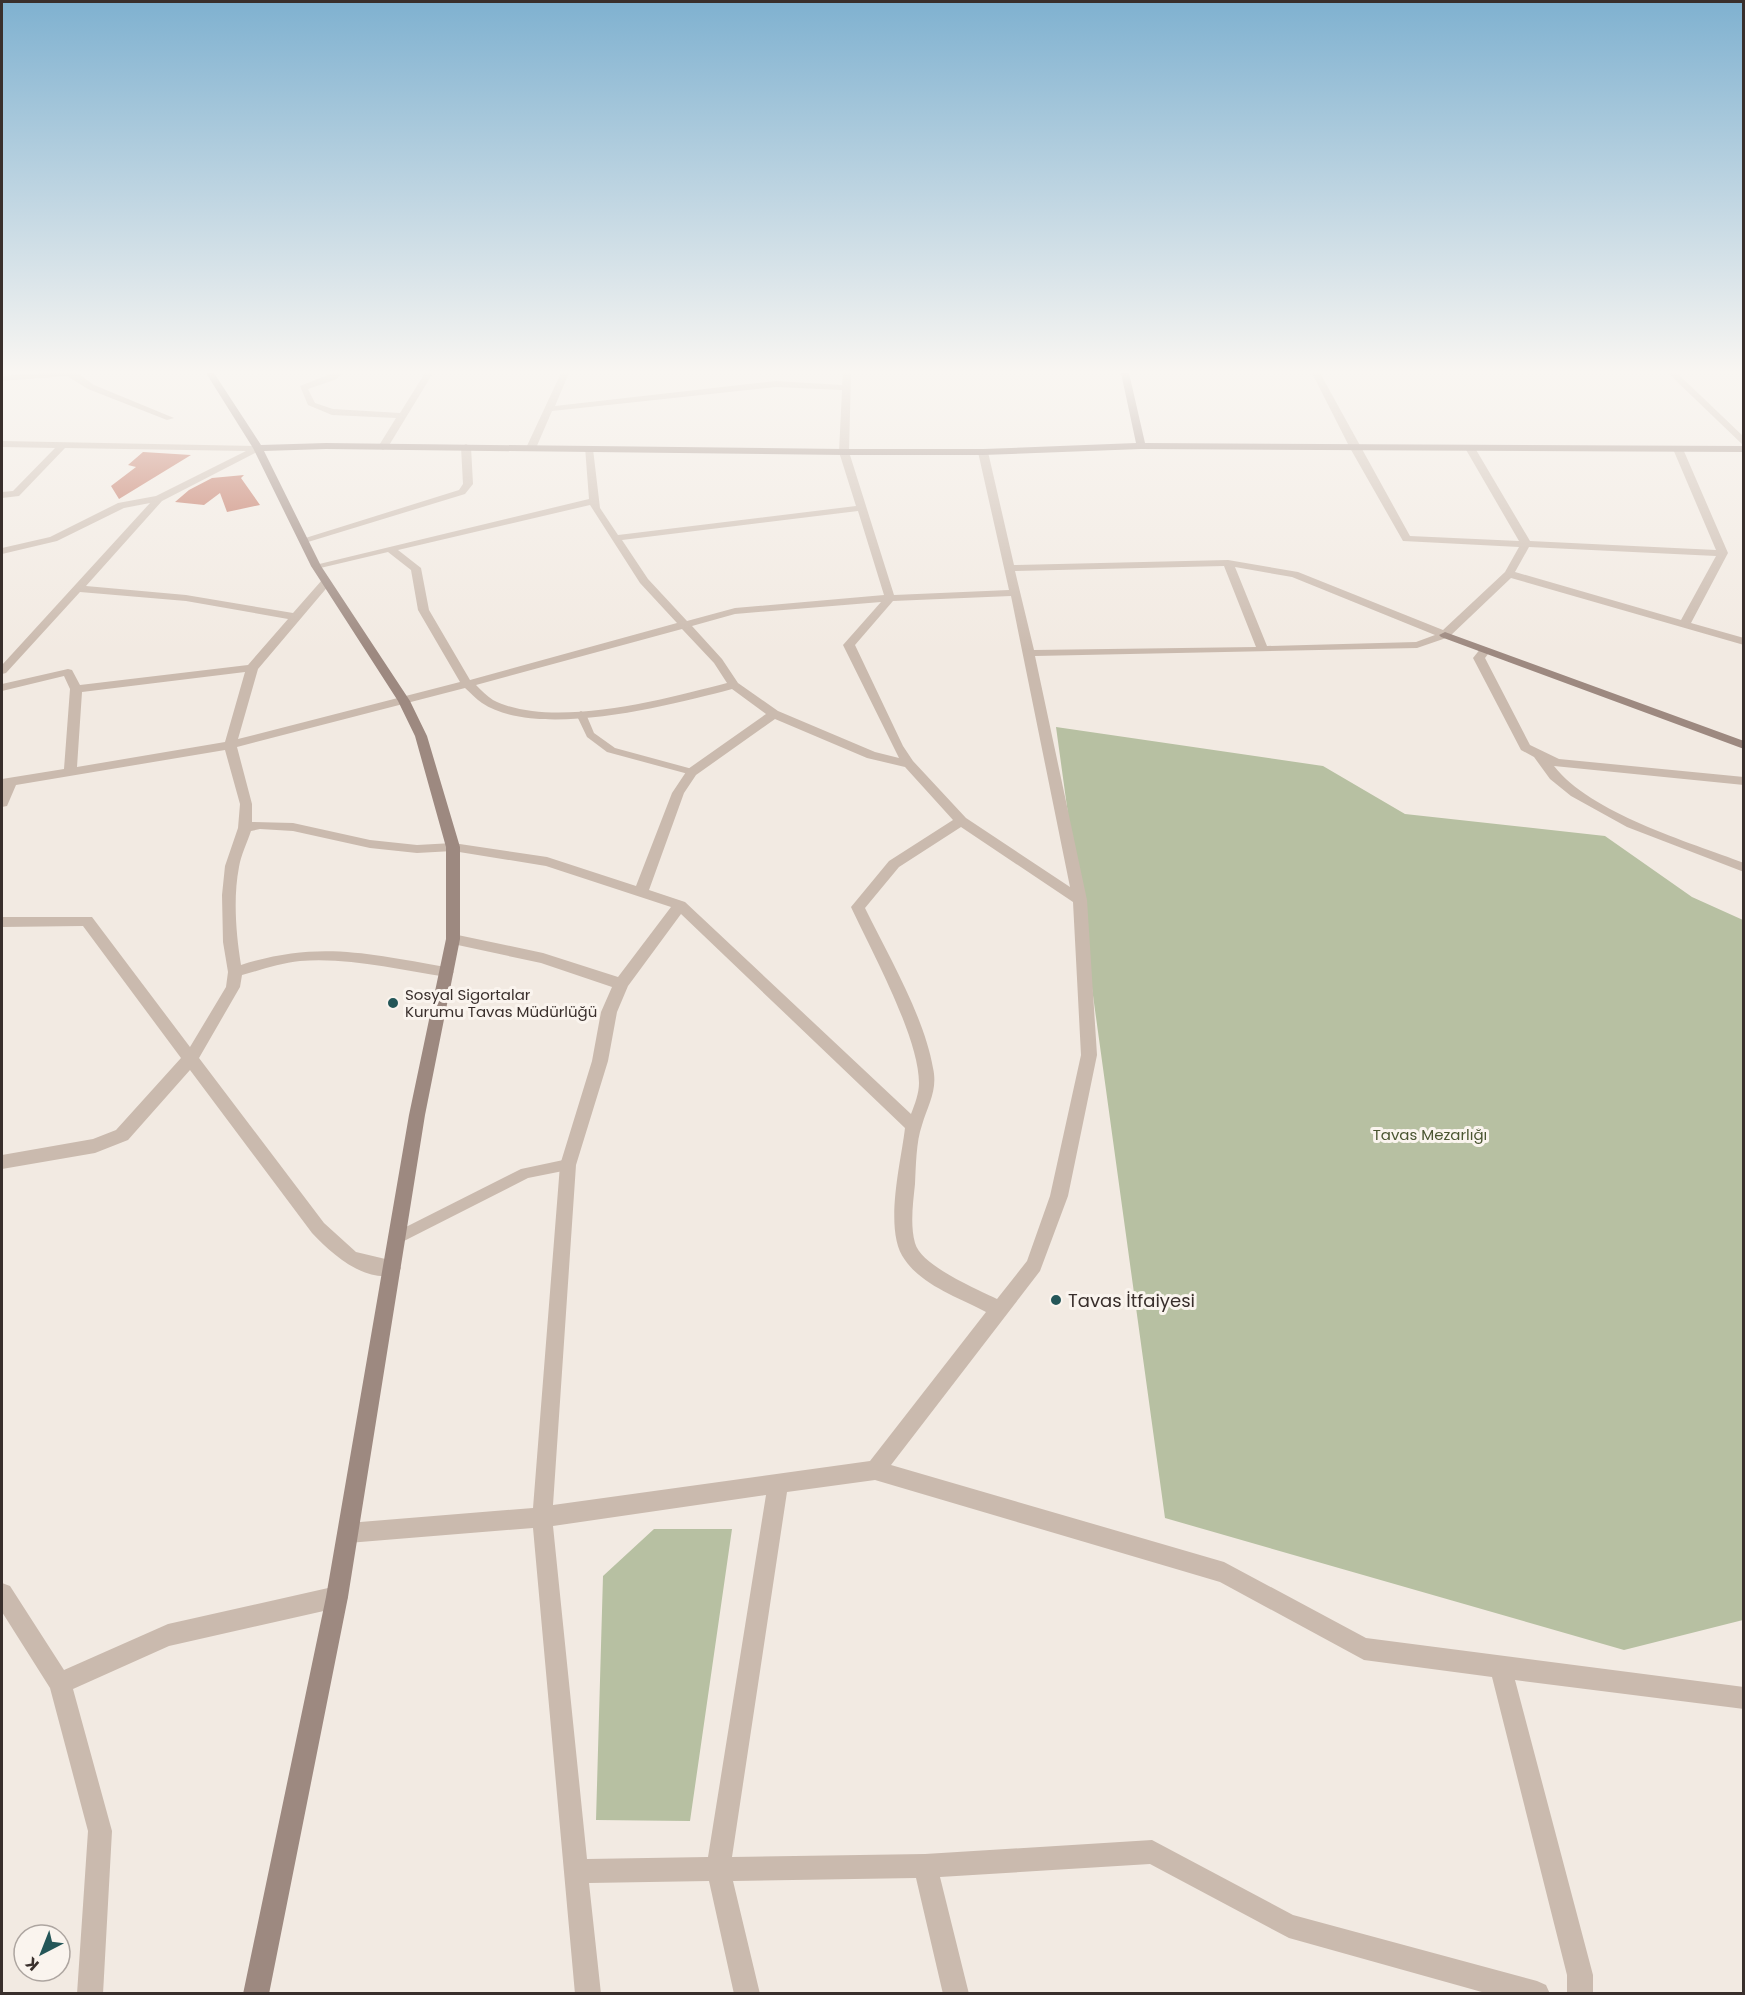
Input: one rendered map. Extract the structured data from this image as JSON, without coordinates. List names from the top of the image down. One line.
{"parks":["Tavas Mezarlığı"],"places":["Sosyal Sigortalar Kurumu Tavas Müdürlüğü","Tavas İtfaiyesi"],"north":"bottom left"}
